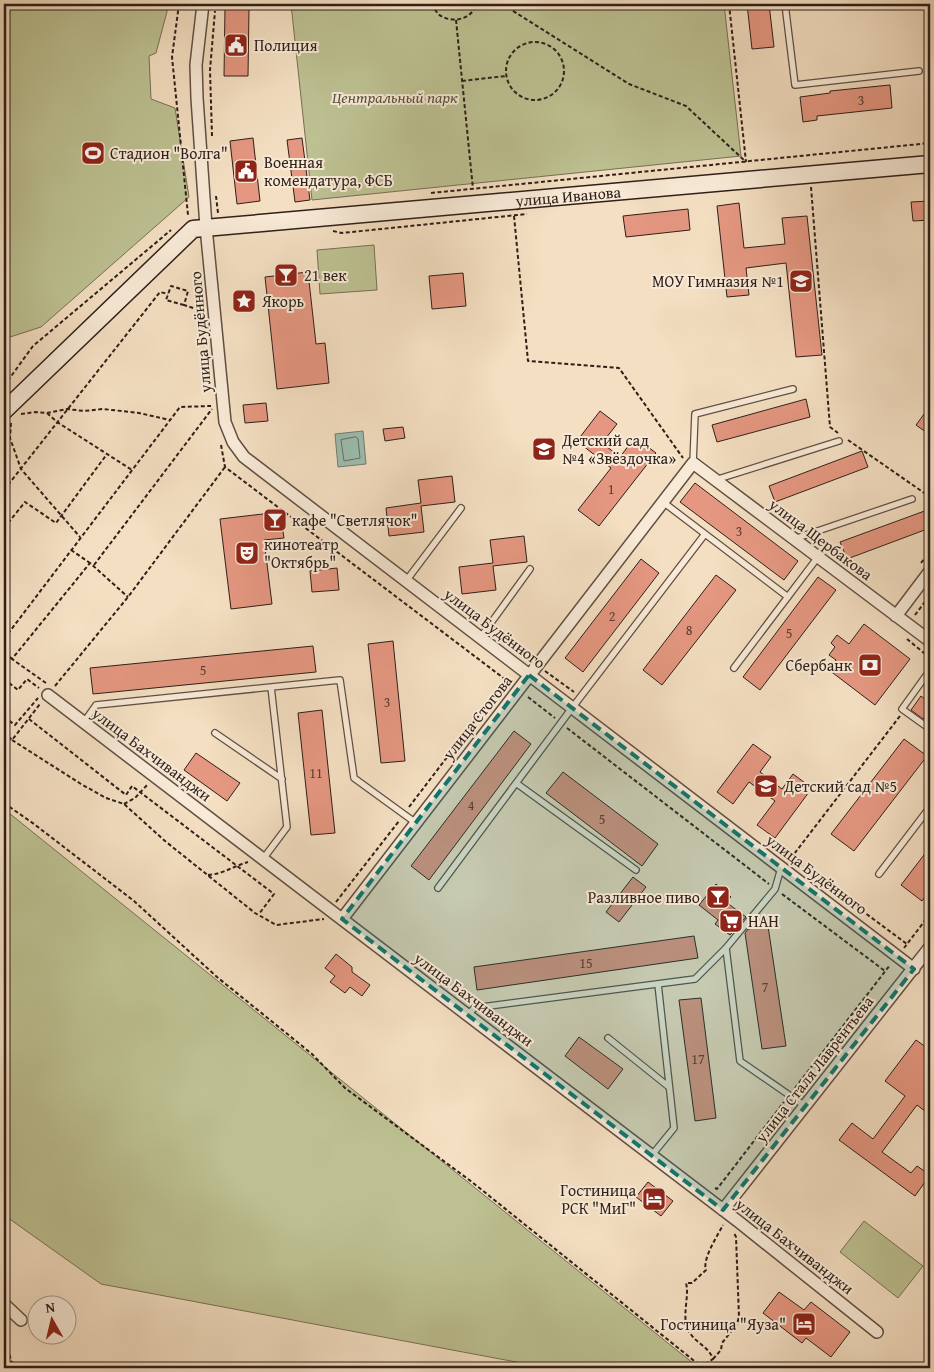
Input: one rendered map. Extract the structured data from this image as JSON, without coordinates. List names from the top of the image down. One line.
{"streets":{"street":["улица Иванова","улица Будённого","улица Щербакова","улица Стогова","улица Бахчиванджи","улица Сталя Лаврентьева"]},"crossings":[["улица Иванова","улица Будённого"],["улица Будённого","улица Стогова"],["улица Будённого","улица Сталя Лаврентьева"],["улица Щербакова","улица Стогова"],["улица Стогова","улица Бахчиванджи"],["улица Бахчиванджи","улица Сталя Лаврентьева"]],"parks":["Центральный парк"],"places":{"public building":["Полиция","Военная комендатура, ФСБ"],"sports":["Стадион \"Волга\""],"bar":["21 век","кафе \"Светлячок\"","Разливное пиво"],"school or university":["МОУ Гимназия №1","Детский сад №4 «Звёздочка»","Детский сад №5"],"place":["Якорь"],"theatre":["кинотеатр \"Октябрь\""],"bank":["Сбербанк"],"supermarket":["НАН"],"hotel":["Гостиница РСК \"МиГ\"","Гостиница \"Яуза\""]},"house_numbers":["3","1","3","2","8","5","5","3","11","4","5","15","7","17"],"north":"top"}
